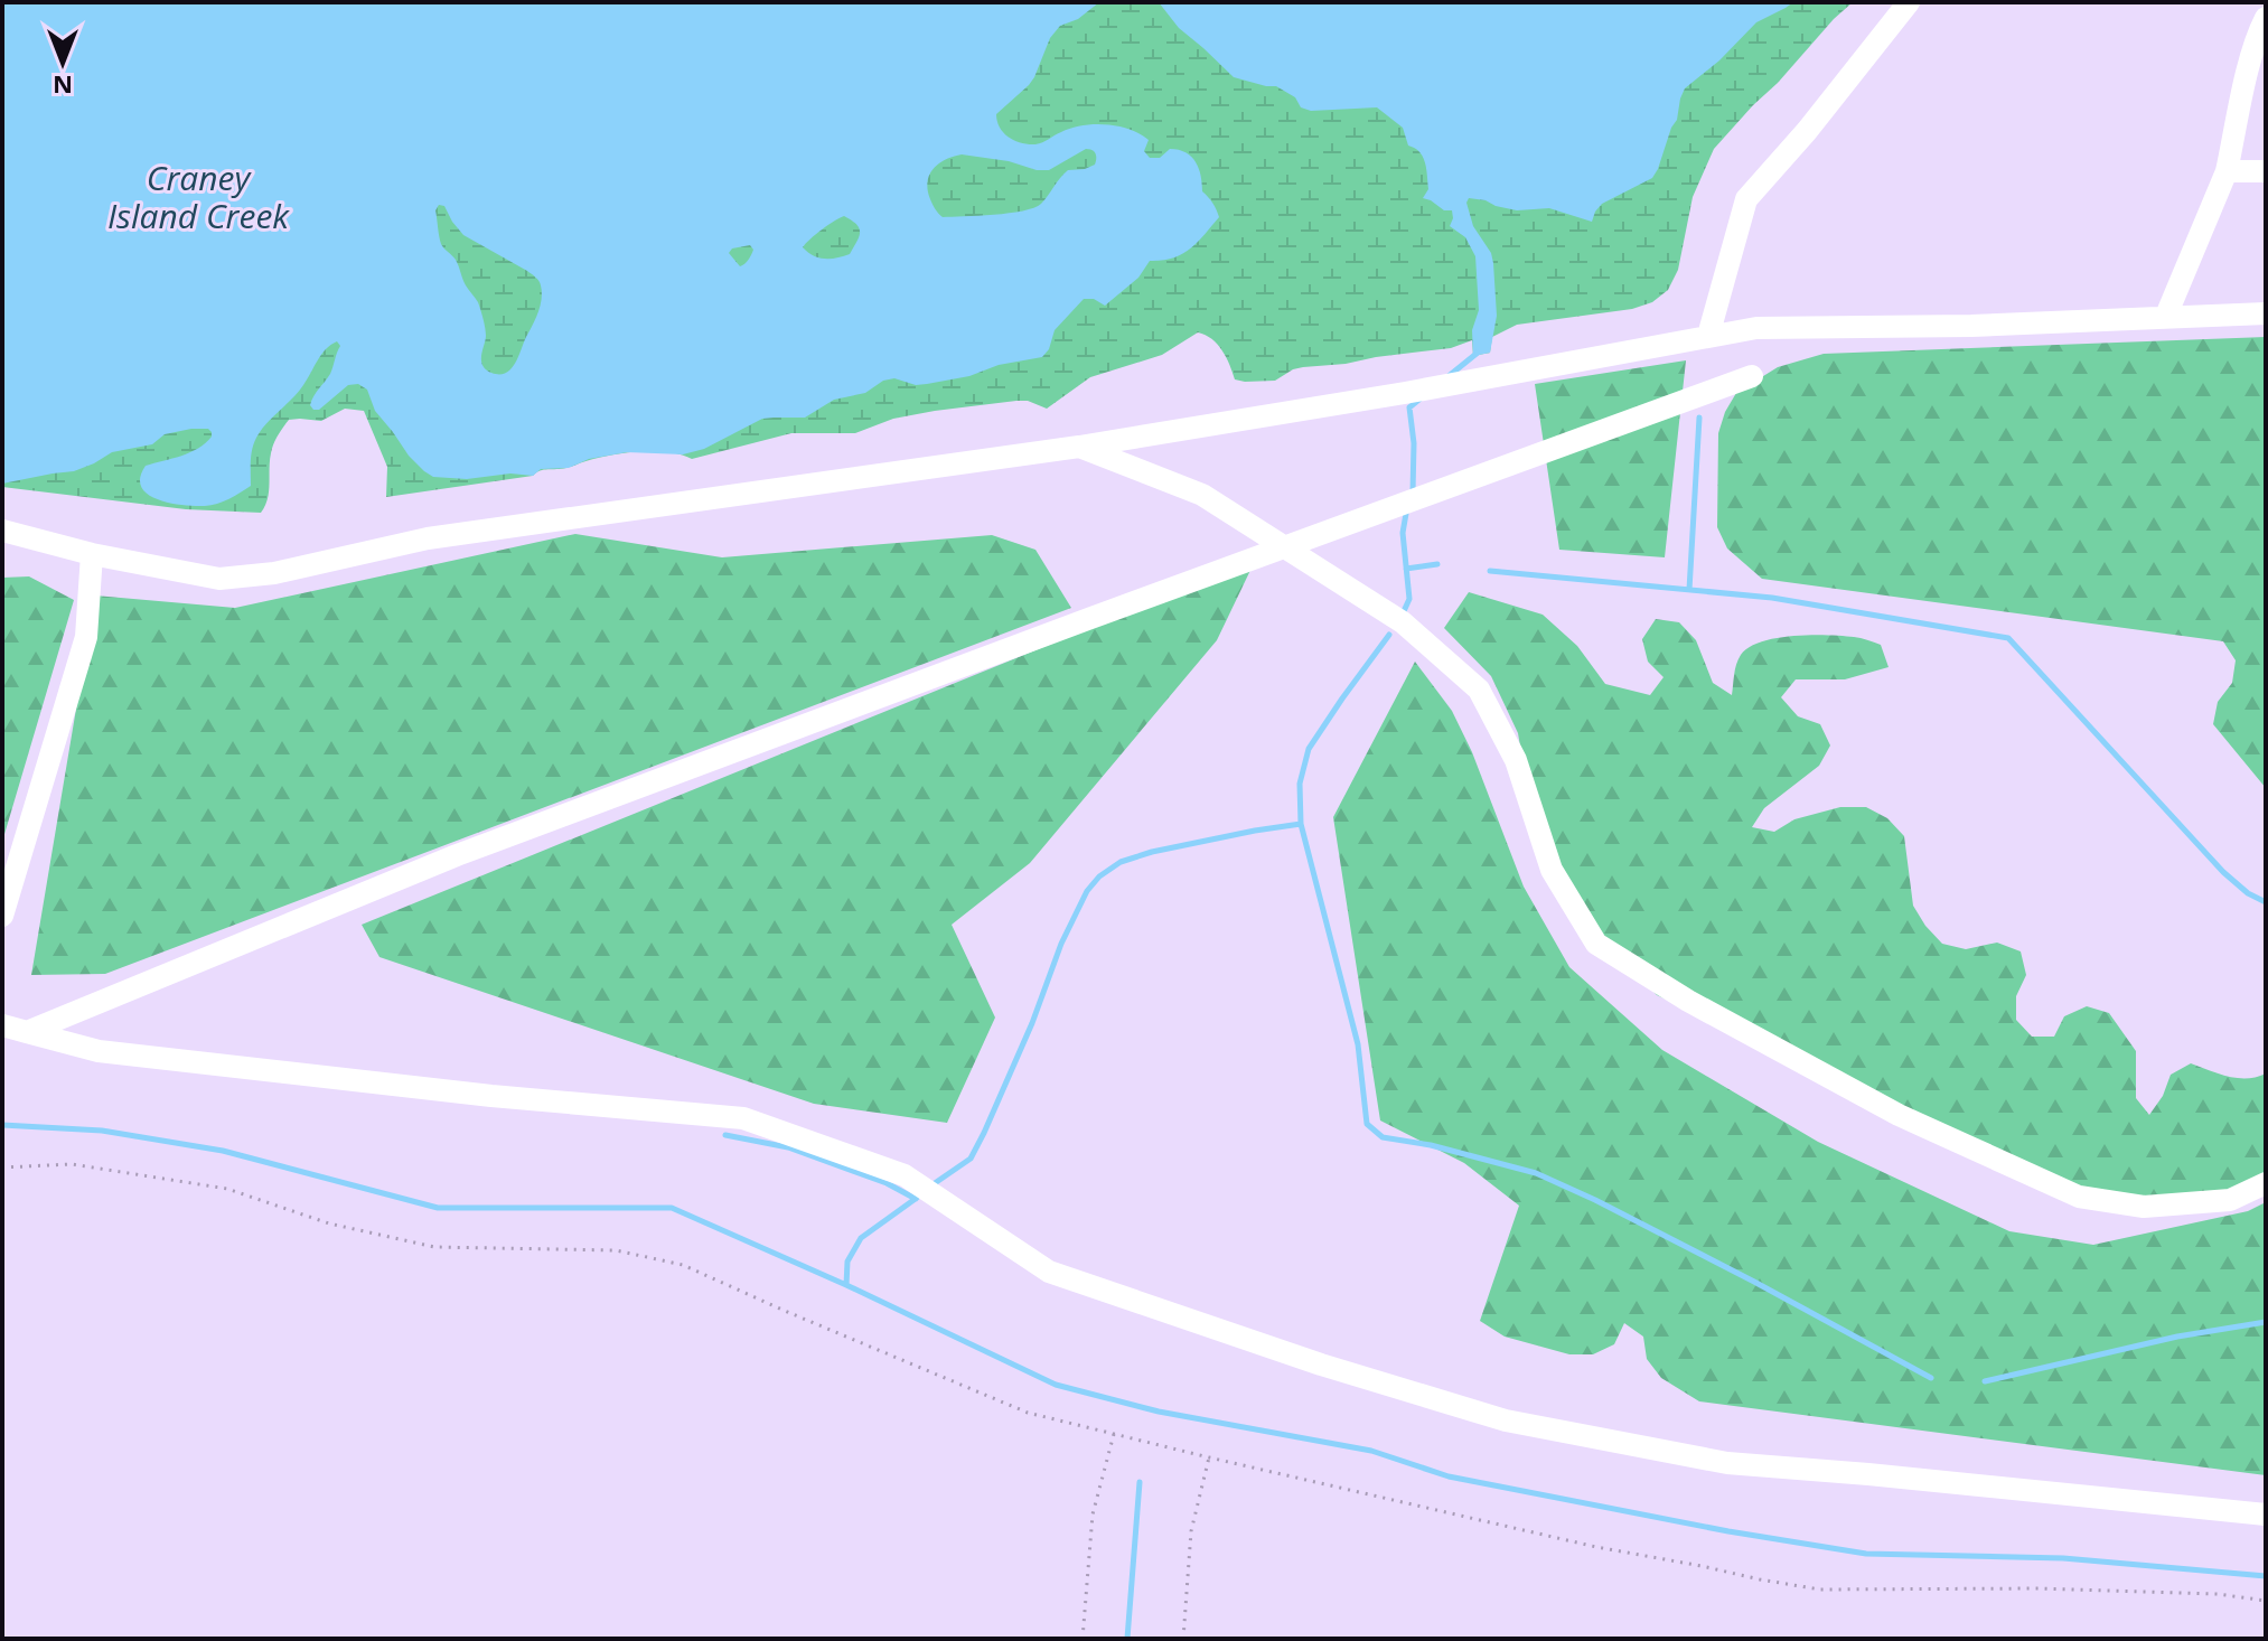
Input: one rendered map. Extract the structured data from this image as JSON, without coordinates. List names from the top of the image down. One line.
{"water":["Craney Island Creek"],"north":"bottom"}
